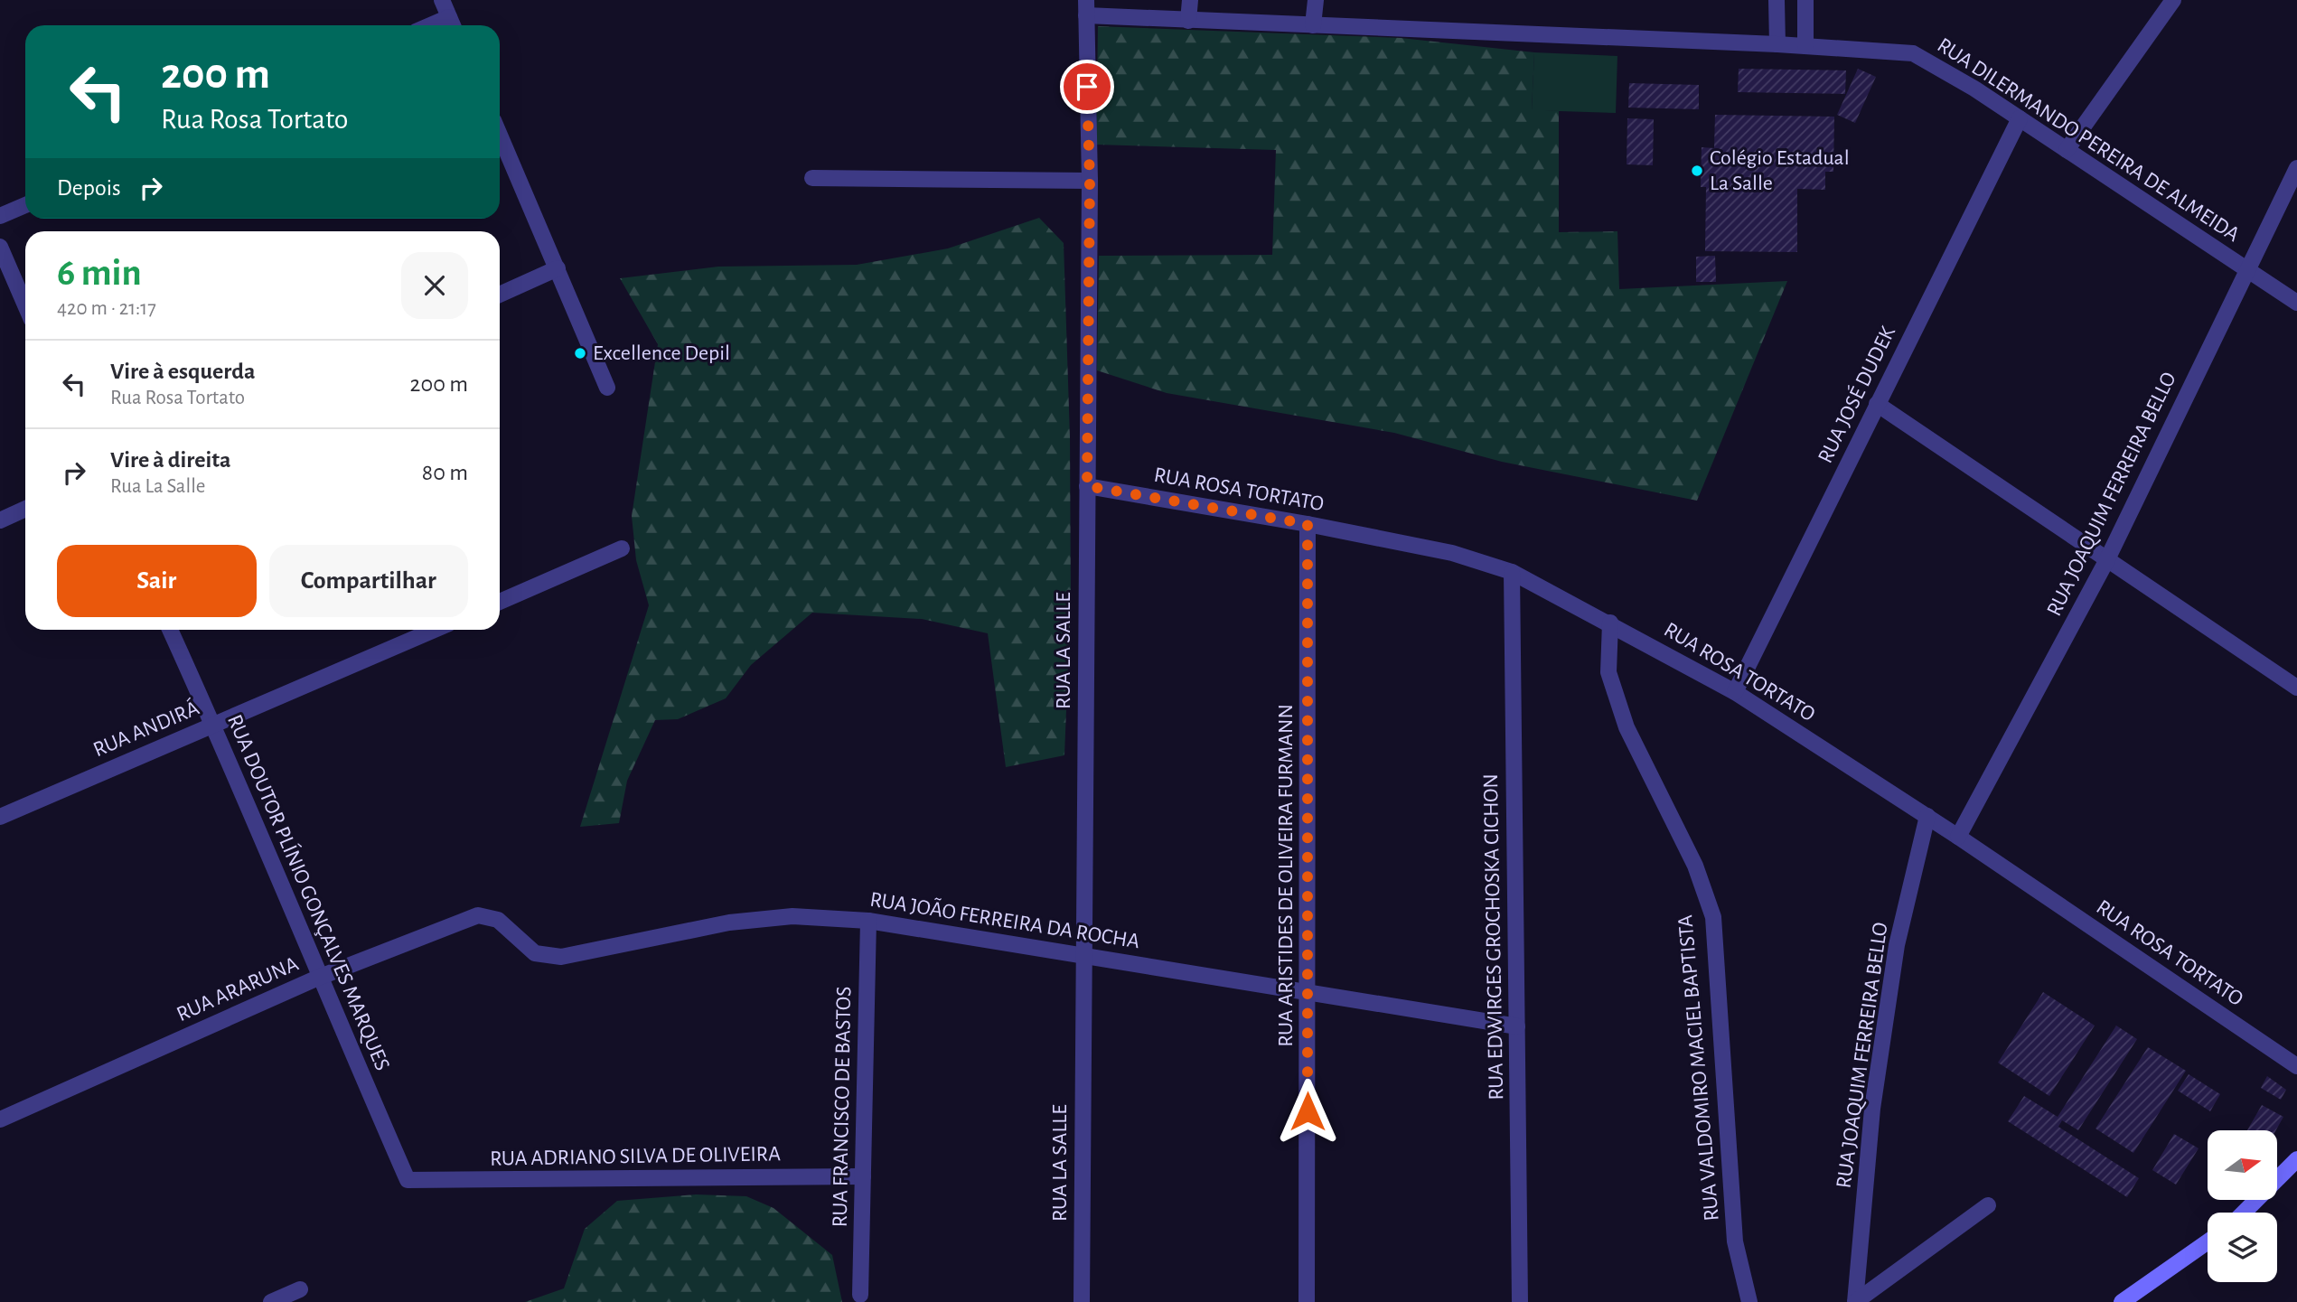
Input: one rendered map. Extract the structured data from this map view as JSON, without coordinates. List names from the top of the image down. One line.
{"streets":{"street":["RUA DILERMANDO PEREIRA DE ALMEIDA","RUA JOSÉ DUDEK","RUA ROSA TORTATO","RUA JOAQUIM FERREIRA BELLO","RUA LA SALLE","RUA ANDIRÁ","RUA ARISTIDES DE OLIVEIRA FURMANN","RUA DOUTOR PLÍNIO GONÇALVES MARQUES","RUA JOÃO FERREIRA DA ROCHA","RUA EDWIRGES GROCHOSKA CICHON","RUA ARARUNA","RUA VALDOMIRO MACIEL BAPTISTA","RUA FRANCISCO DE BASTOS","RUA ADRIANO SILVA DE OLIVEIRA"]},"crossings":[["RUA DILERMANDO PEREIRA DE ALMEIDA","RUA JOSÉ DUDEK"],["RUA DILERMANDO PEREIRA DE ALMEIDA","RUA JOAQUIM FERREIRA BELLO"],["RUA DILERMANDO PEREIRA DE ALMEIDA","RUA LA SALLE"],["RUA JOSÉ DUDEK","RUA ROSA TORTATO"],["RUA ROSA TORTATO","RUA JOAQUIM FERREIRA BELLO"],["RUA ROSA TORTATO","RUA LA SALLE"],["RUA ROSA TORTATO","RUA ARISTIDES DE OLIVEIRA FURMANN"],["RUA ROSA TORTATO","RUA EDWIRGES GROCHOSKA CICHON"],["RUA ROSA TORTATO","RUA VALDOMIRO MACIEL BAPTISTA"],["RUA LA SALLE","RUA JOÃO FERREIRA DA ROCHA"],["RUA ANDIRÁ","RUA DOUTOR PLÍNIO GONÇALVES MARQUES"],["RUA ARISTIDES DE OLIVEIRA FURMANN","RUA JOÃO FERREIRA DA ROCHA"],["RUA DOUTOR PLÍNIO GONÇALVES MARQUES","RUA ARARUNA"],["RUA DOUTOR PLÍNIO GONÇALVES MARQUES","RUA ADRIANO SILVA DE OLIVEIRA"],["RUA JOÃO FERREIRA DA ROCHA","RUA EDWIRGES GROCHOSKA CICHON"],["RUA JOÃO FERREIRA DA ROCHA","RUA ARARUNA"],["RUA JOÃO FERREIRA DA ROCHA","RUA FRANCISCO DE BASTOS"],["RUA FRANCISCO DE BASTOS","RUA ADRIANO SILVA DE OLIVEIRA"]],"places":["Colégio Estadual La Salle","Excellence Depil"],"north":"right","page":{"turn":["200 m","Rua Rosa Tortato"],"then":"Depois","heading":["6 min","420 m · 21:17"],"list":[{"name":"Vire à esquerda","note":"Rua Rosa Tortato","value":"200 m"},{"name":"Vire à direita","note":"Rua La Salle","value":"80 m"}],"buttons":["Sair","Compartilhar"]}}
